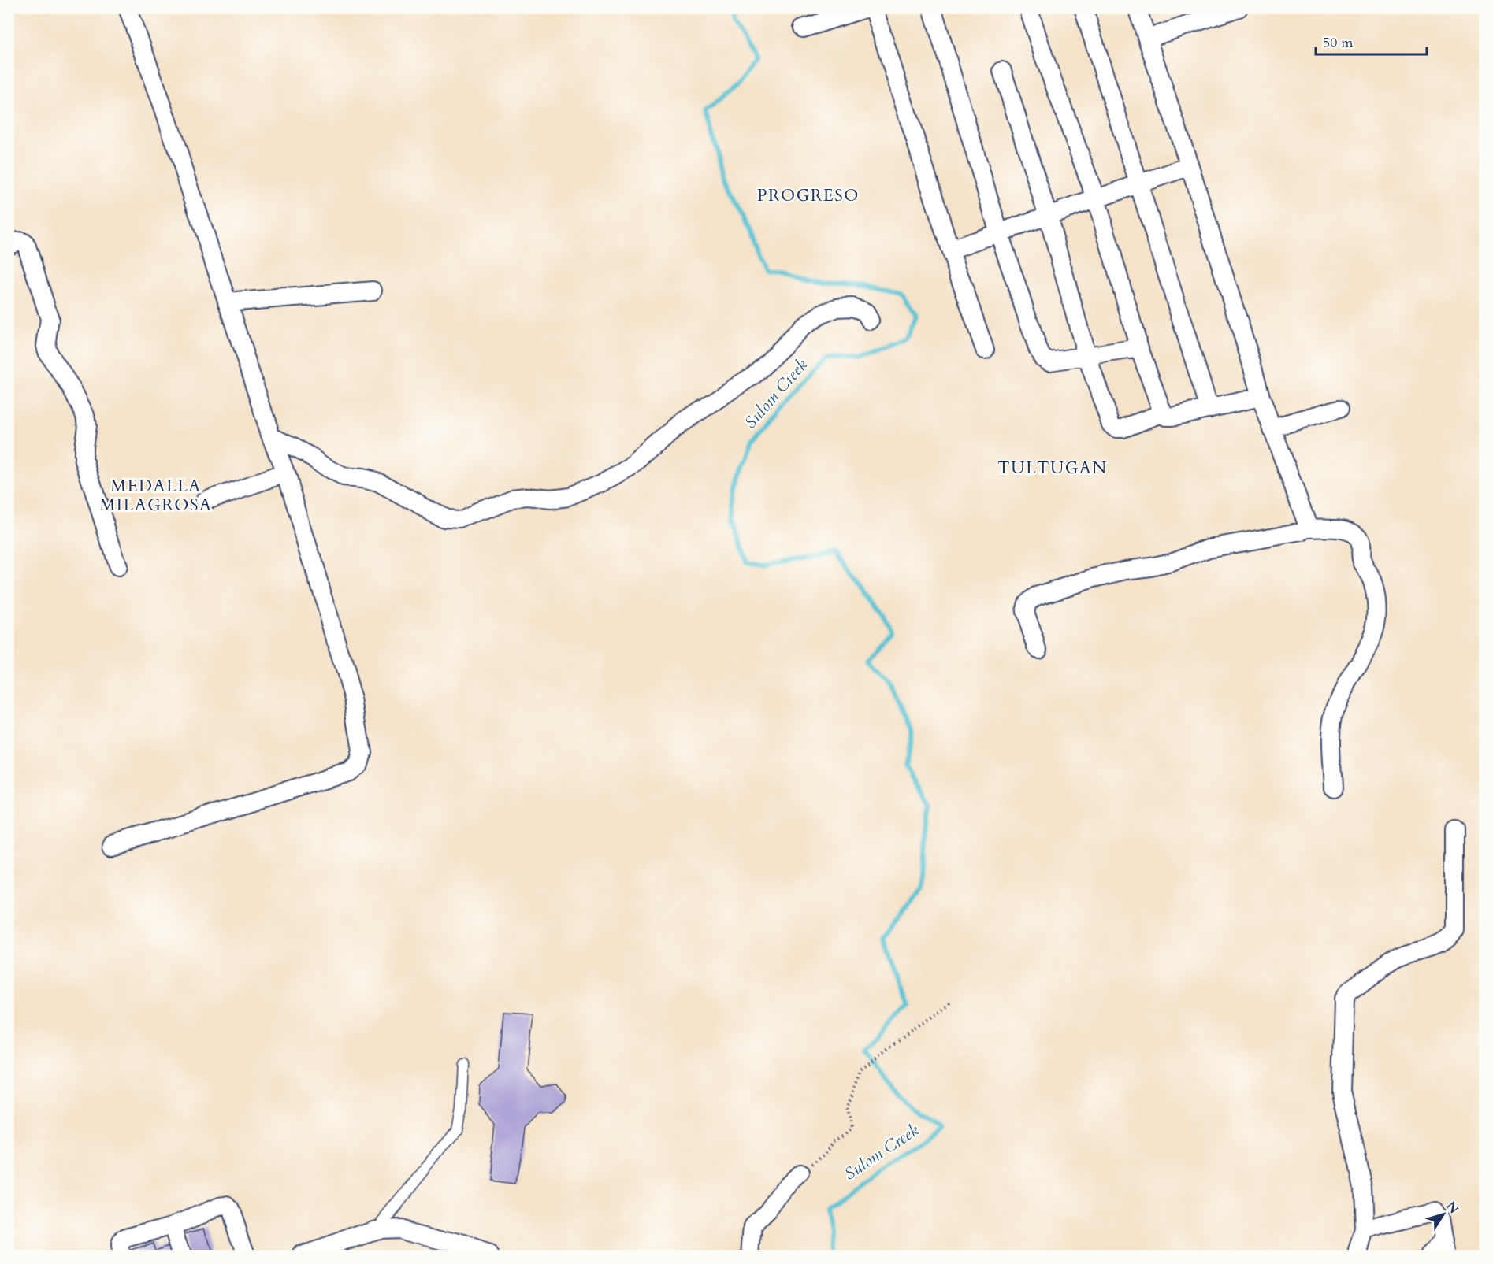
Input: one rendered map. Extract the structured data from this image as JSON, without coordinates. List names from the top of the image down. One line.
{"districts":["PROGRESO","TULTUGAN","MEDALLA MILAGROSA"],"water":["Sulom Creek"],"scale_bar":"50 m","north":"top right"}
